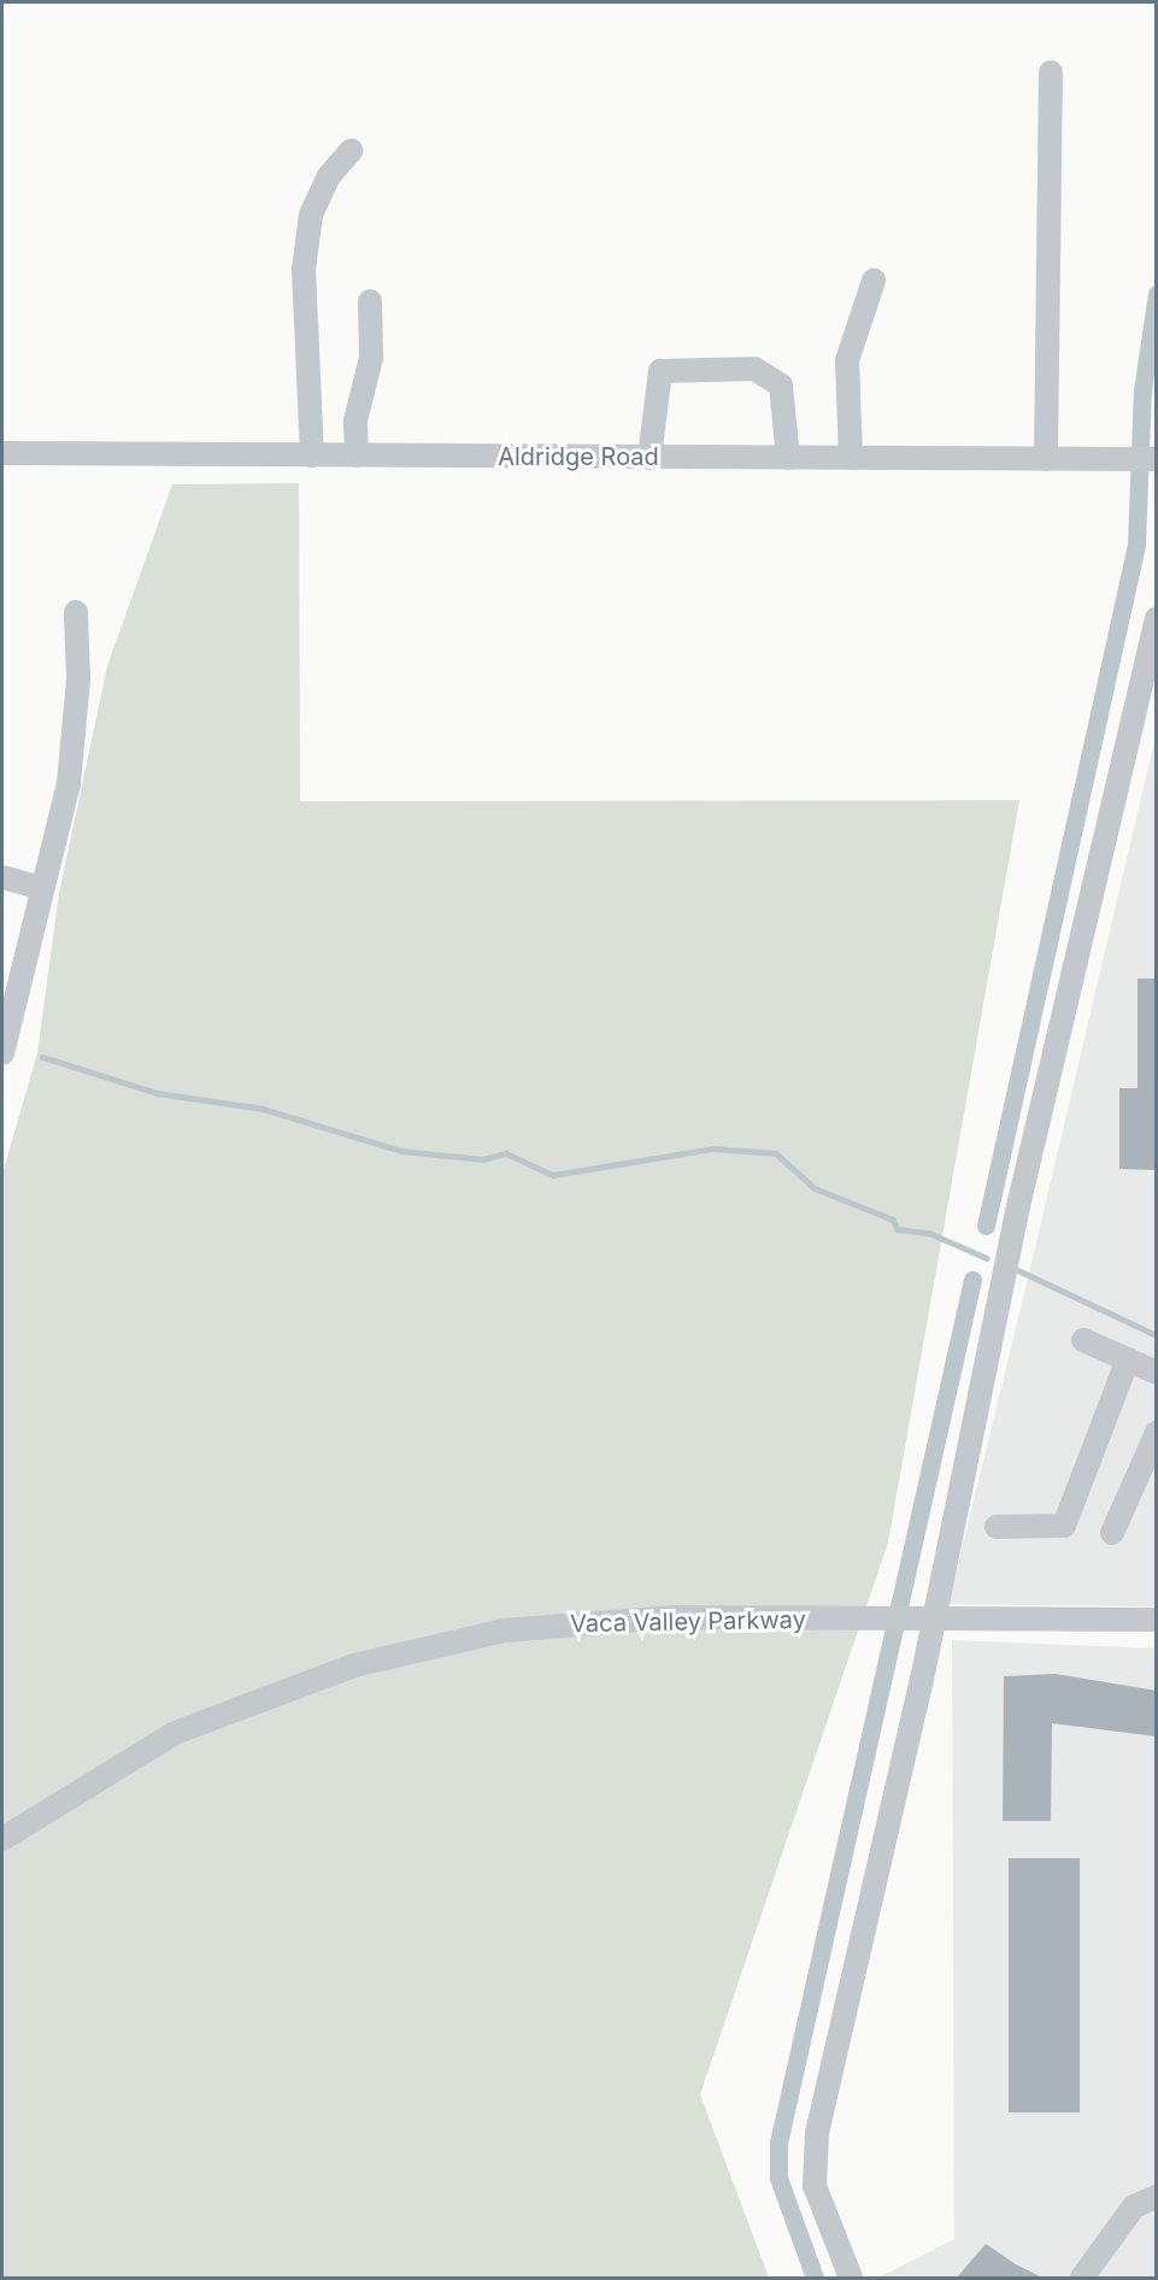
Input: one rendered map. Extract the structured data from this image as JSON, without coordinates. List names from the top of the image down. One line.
{"streets":{"street":["Aldridge Road","Vaca Valley Parkway"]}}
